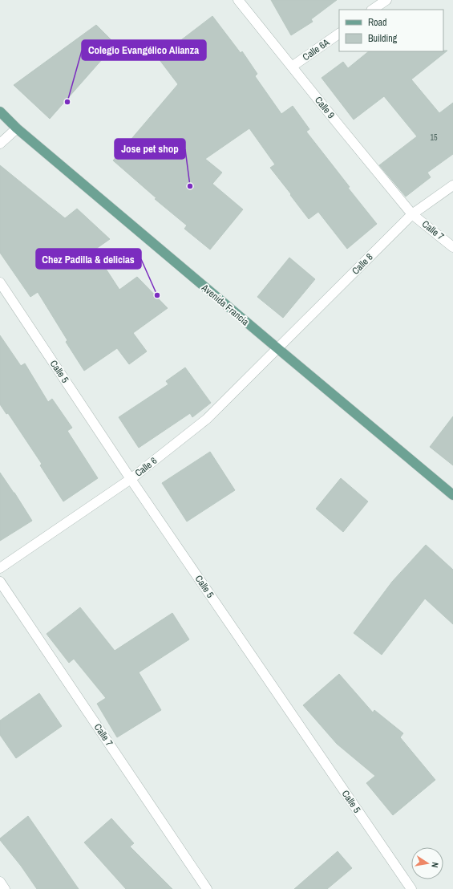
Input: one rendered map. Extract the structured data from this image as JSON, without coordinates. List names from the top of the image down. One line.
{"streets":{"main road":["Avenida Francia"],"street":["Calle 6A","Calle 9","Calle 7","Calle 8","Calle 5","Calle 6"]},"crossings":[["Calle 6A","Calle 9"],["Calle 9","Calle 7"],["Calle 9","Calle 8"],["Calle 7","Calle 8"],["Calle 8","Avenida Francia"],["Calle 8","Calle 6"],["Avenida Francia","Calle 6"],["Calle 5","Calle 6"]],"places":["Colegio Evangélico Alianza","Jose pet shop","Chez Padilla & delicias"],"house_numbers":["15"],"legend":["Road","Building"],"north":"right"}
